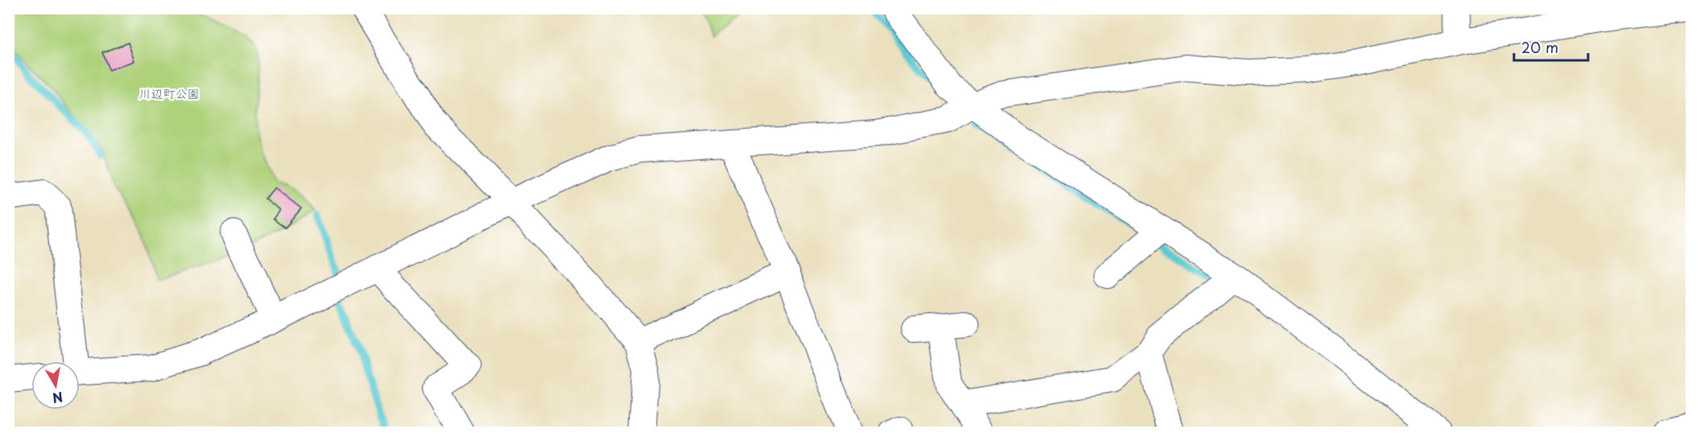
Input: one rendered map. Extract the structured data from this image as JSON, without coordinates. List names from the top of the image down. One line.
{"parks":["川辺町公園"],"scale_bar":"20 m","north":"bottom"}
